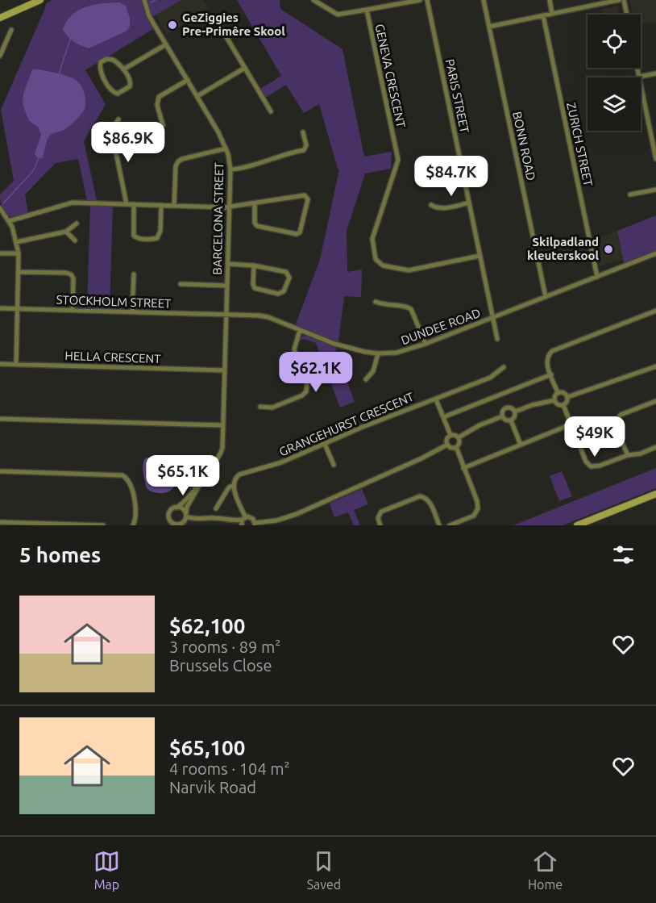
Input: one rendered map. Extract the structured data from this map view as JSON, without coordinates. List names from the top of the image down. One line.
{"streets":{"street":["GENEVA CRESCENT","PARIS STREET","ZURICH STREET","BONN ROAD","BARCELONA STREET","STOCKHOLM STREET","DUNDEE ROAD","HELLA CRESCENT","GRANGEHURST CRESCENT"]},"crossings":[["GENEVA CRESCENT","PARIS STREET"],["PARIS STREET","DUNDEE ROAD"],["ZURICH STREET","DUNDEE ROAD"],["BONN ROAD","DUNDEE ROAD"],["BARCELONA STREET","STOCKHOLM STREET"],["BARCELONA STREET","DUNDEE ROAD"],["BARCELONA STREET","HELLA CRESCENT"],["STOCKHOLM STREET","DUNDEE ROAD"]],"places":["GeZiggies Pre-Primêre Skool","Skilpadland kleuterskool"],"page":{"price":["$86.9K","$84.7K","$62.1K","$49K","$65.1K"],"heading":"5 homes","list":[{"name":"$62,100","note":"3 rooms · 89 m² · Brussels Close"},{"name":"$65,100","note":"4 rooms · 104 m² · Narvik Road"}],"tabs":["Map","Saved","Home"]}}
